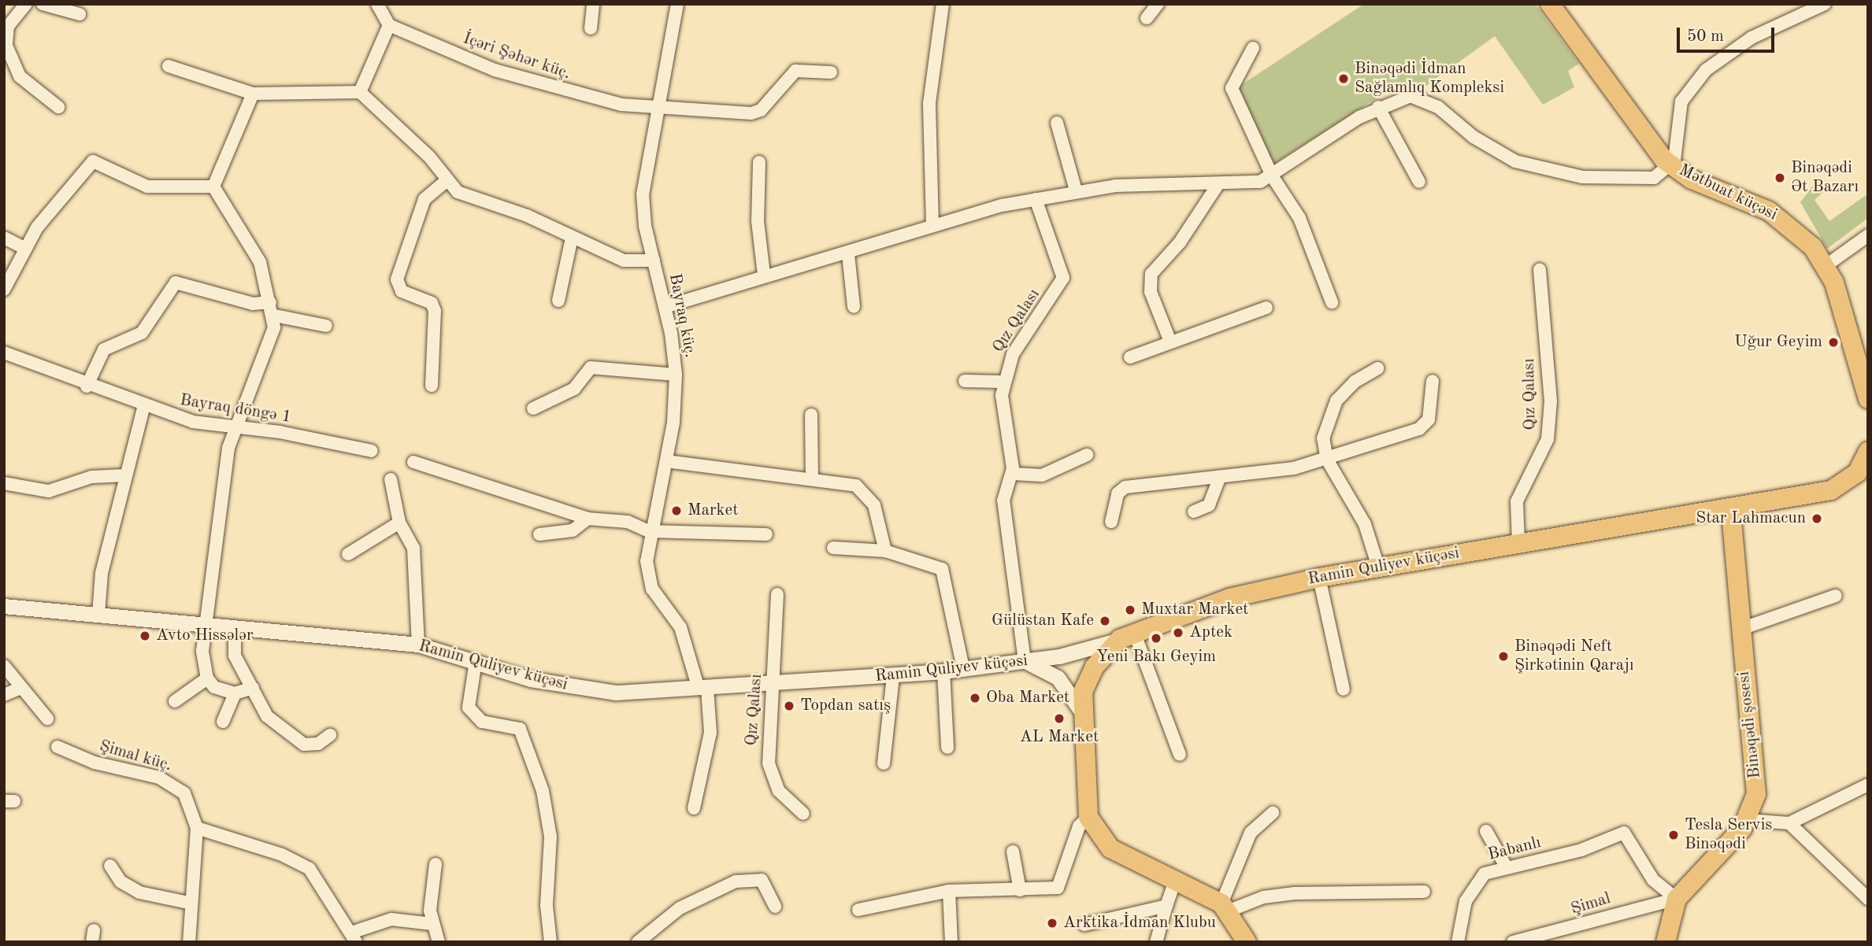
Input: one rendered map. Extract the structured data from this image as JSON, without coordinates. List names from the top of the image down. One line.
{"streets":{"main road":["Mətbuat küçəsi","Ramin Quliyev küçəsi","Binəqədi şosesi"],"street":["İçəri Şəhər küç.","Bayraq küç.","Qız Qalası","Bayraq döngə 1","Şimal küç.","Babanlı","Şimal"]},"crossings":[["İçəri Şəhər küç.","Bayraq küç."],["Bayraq küç.","Ramin Quliyev küçəsi"],["Qız Qalası","Ramin Quliyev küçəsi"],["Ramin Quliyev küçəsi","Binəqədi şosesi"],["Babanlı","Şimal"]],"places":["Binəqədi İdman Sağlamlıq Kompleksi","Binəqədi Ət Bazarı","Uğur Geyim","Market","Star Lahmacun","Muxtar Market","Gülüstan Kafe","Aptek","Avto Hissələr","Yeni Bakı Geyim","Binəqədi Neft Şirkətinin Qarajı","Oba Market","Topdan satış","AL Market","Tesla Servis Binəqədi","Arktika İdman Klubu"],"scale_bar":"50 m"}
